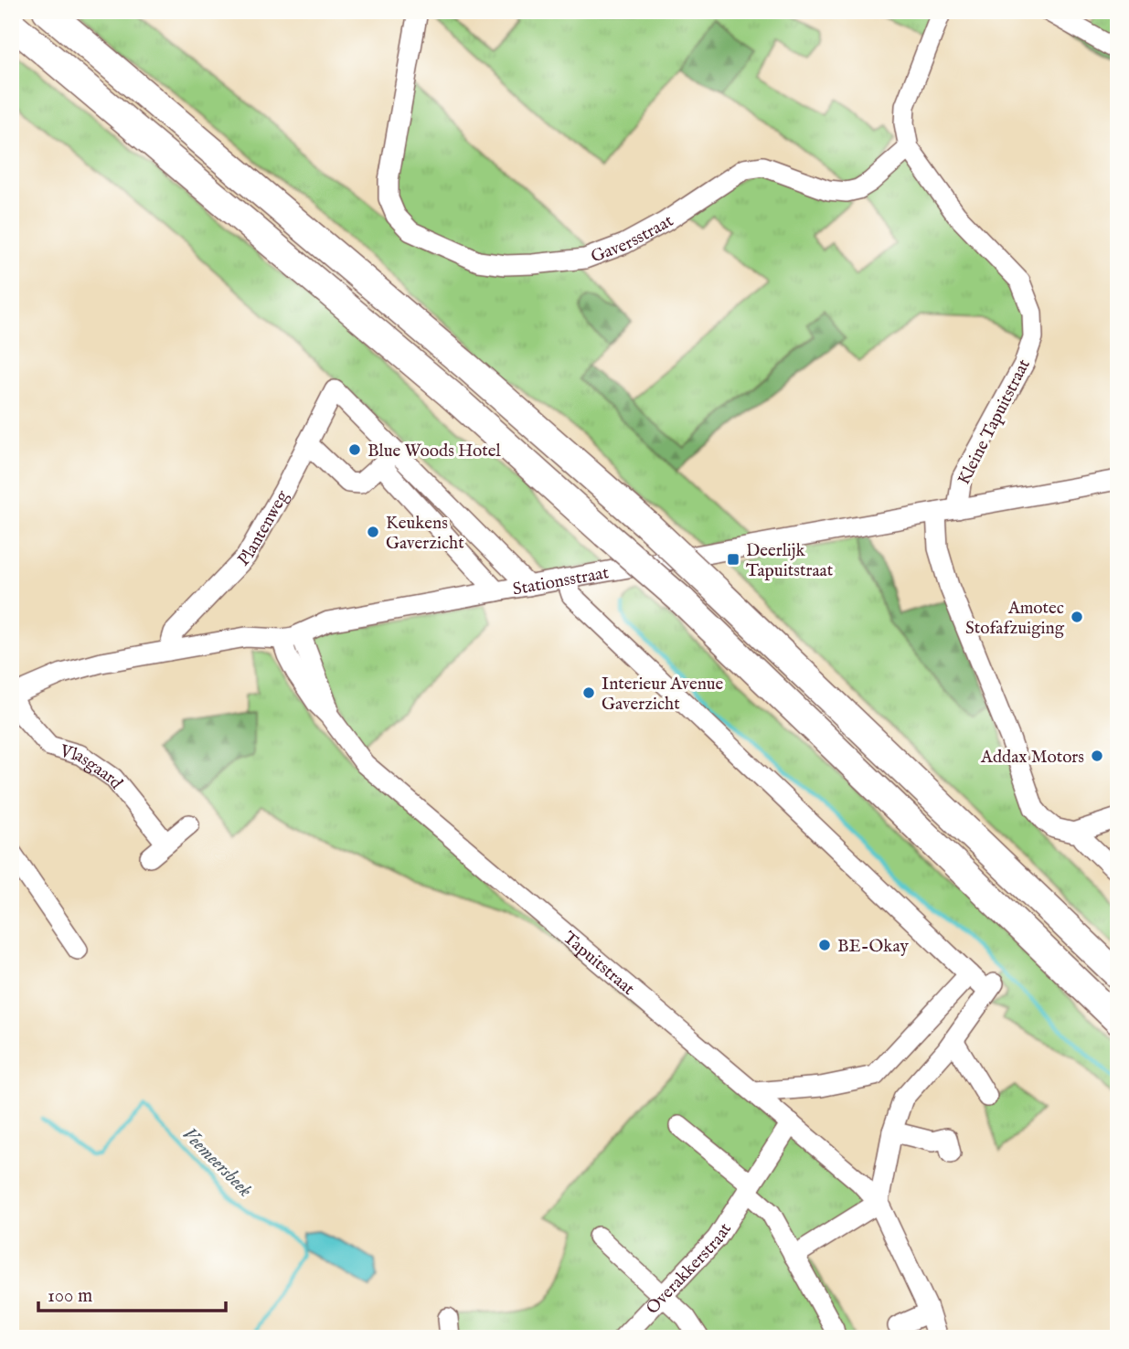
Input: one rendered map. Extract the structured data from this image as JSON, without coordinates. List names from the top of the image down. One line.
{"streets":{"street":["Gaversstraat","Kleine Tapuitstraat","Plantenweg","Stationsstraat","Vlasgaard","Tapuitstraat","Overakkerstraat"]},"crossings":[["Gaversstraat","Kleine Tapuitstraat"],["Kleine Tapuitstraat","Stationsstraat"],["Plantenweg","Stationsstraat"],["Stationsstraat","Vlasgaard"],["Stationsstraat","Tapuitstraat"],["Tapuitstraat","Overakkerstraat"]],"water":["Veemeersbeek"],"places":{"other":["Blue Woods Hotel","Keukens Gaverzicht","Amotec Stofafzuiging","Interieur Avenue Gaverzicht","Addax Motors","BE-Okay"],"transit":["Deerlijk Tapuitstraat"]},"scale_bar":"100 m"}
